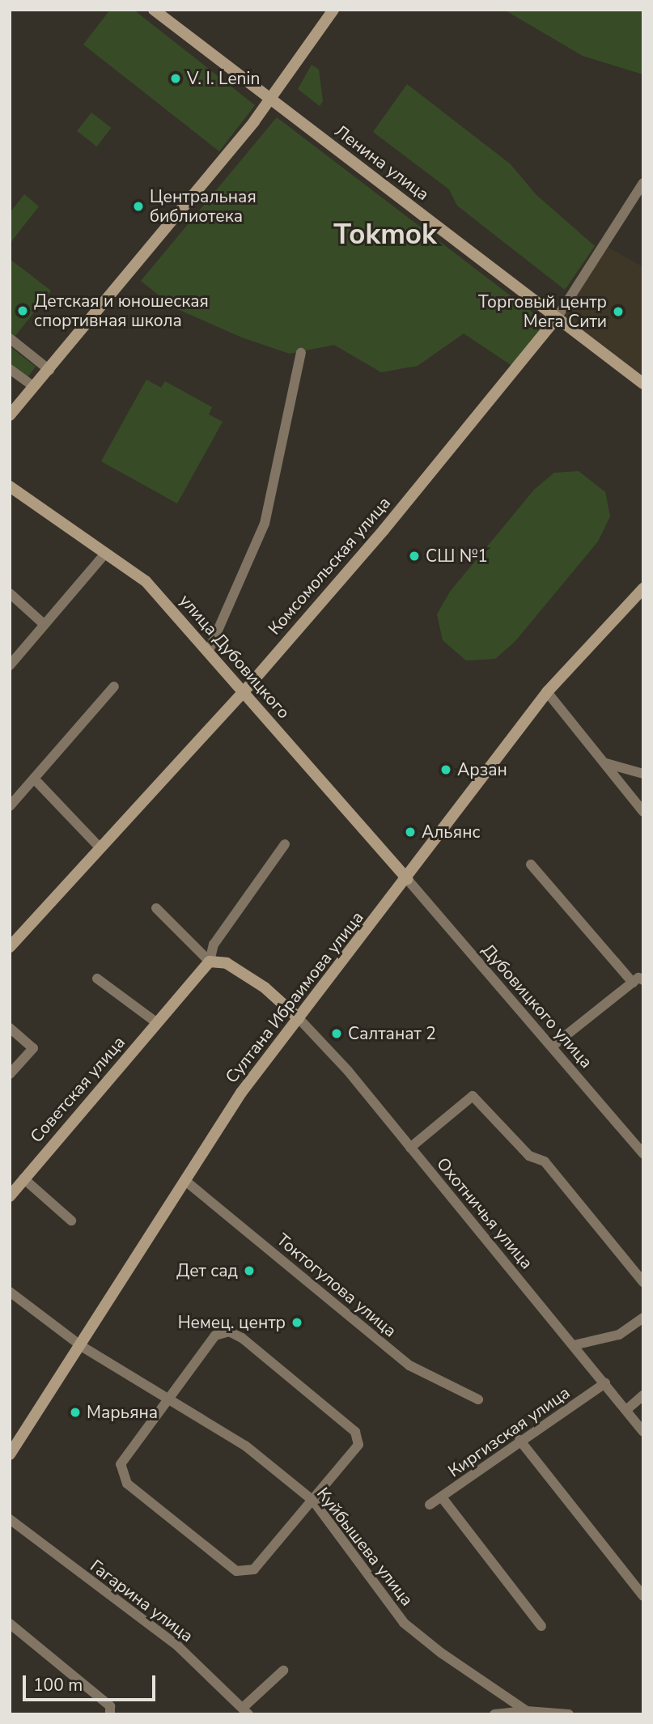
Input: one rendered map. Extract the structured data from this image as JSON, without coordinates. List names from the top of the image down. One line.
{"streets":{"main road":["Ленина улица","Комсомольская улица","улица Дубовицкого","Султана Ибраимова улица","Советская улица"],"street":["Дубовицкого улица","Охотничья улица","Токтогулова улица","Киргизская улица","Куйбышева улица","Гагарина улица"]},"crossings":[["Ленина улица","Комсомольская улица"],["Комсомольская улица","улица Дубовицкого"],["улица Дубовицкого","Султана Ибраимова улица"],["улица Дубовицкого","Дубовицкого улица"],["Султана Ибраимова улица","Дубовицкого улица"],["Султана Ибраимова улица","Охотничья улица"],["Султана Ибраимова улица","Токтогулова улица"],["Султана Ибраимова улица","Куйбышева улица"],["Охотничья улица","Киргизская улица"]],"districts":["Tokmok"],"places":["V. I. Lenin","Центральная библиотека","Детская и юношеская спортивная школа","Торговый центр Мега Сити","СШ №1","Арзан","Альянс","Салтанат 2","Дет сад","Немец. центр","Марьяна"],"scale_bar":"100 m"}
